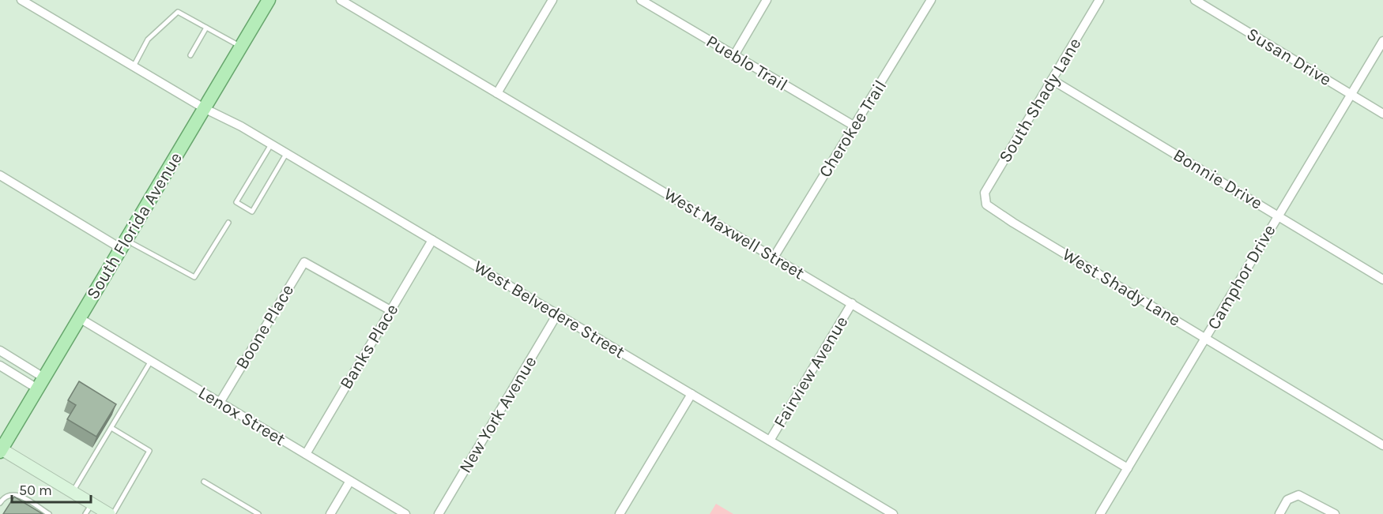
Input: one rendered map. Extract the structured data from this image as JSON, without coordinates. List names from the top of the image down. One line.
{"streets":{"main road":["South Florida Avenue"],"street":["Susan Drive","Pueblo Trail","South Shady Lane","Cherokee Trail","Bonnie Drive","West Maxwell Street","Camphor Drive","West Shady Lane","West Belvedere Street","Boone Place","Banks Place","Fairview Avenue","New York Avenue","Lenox Street"]},"crossings":[["Susan Drive","Camphor Drive"],["Pueblo Trail","Cherokee Trail"],["South Shady Lane","Bonnie Drive"],["South Shady Lane","West Shady Lane"],["Cherokee Trail","West Maxwell Street"],["Bonnie Drive","Camphor Drive"],["South Florida Avenue","West Belvedere Street"],["South Florida Avenue","Lenox Street"],["West Maxwell Street","Camphor Drive"],["West Maxwell Street","Fairview Avenue"],["Camphor Drive","West Shady Lane"],["West Belvedere Street","Banks Place"],["West Belvedere Street","Fairview Avenue"],["West Belvedere Street","New York Avenue"],["Boone Place","Banks Place"],["Boone Place","Lenox Street"],["Banks Place","Lenox Street"]],"scale_bar":"50 m"}
